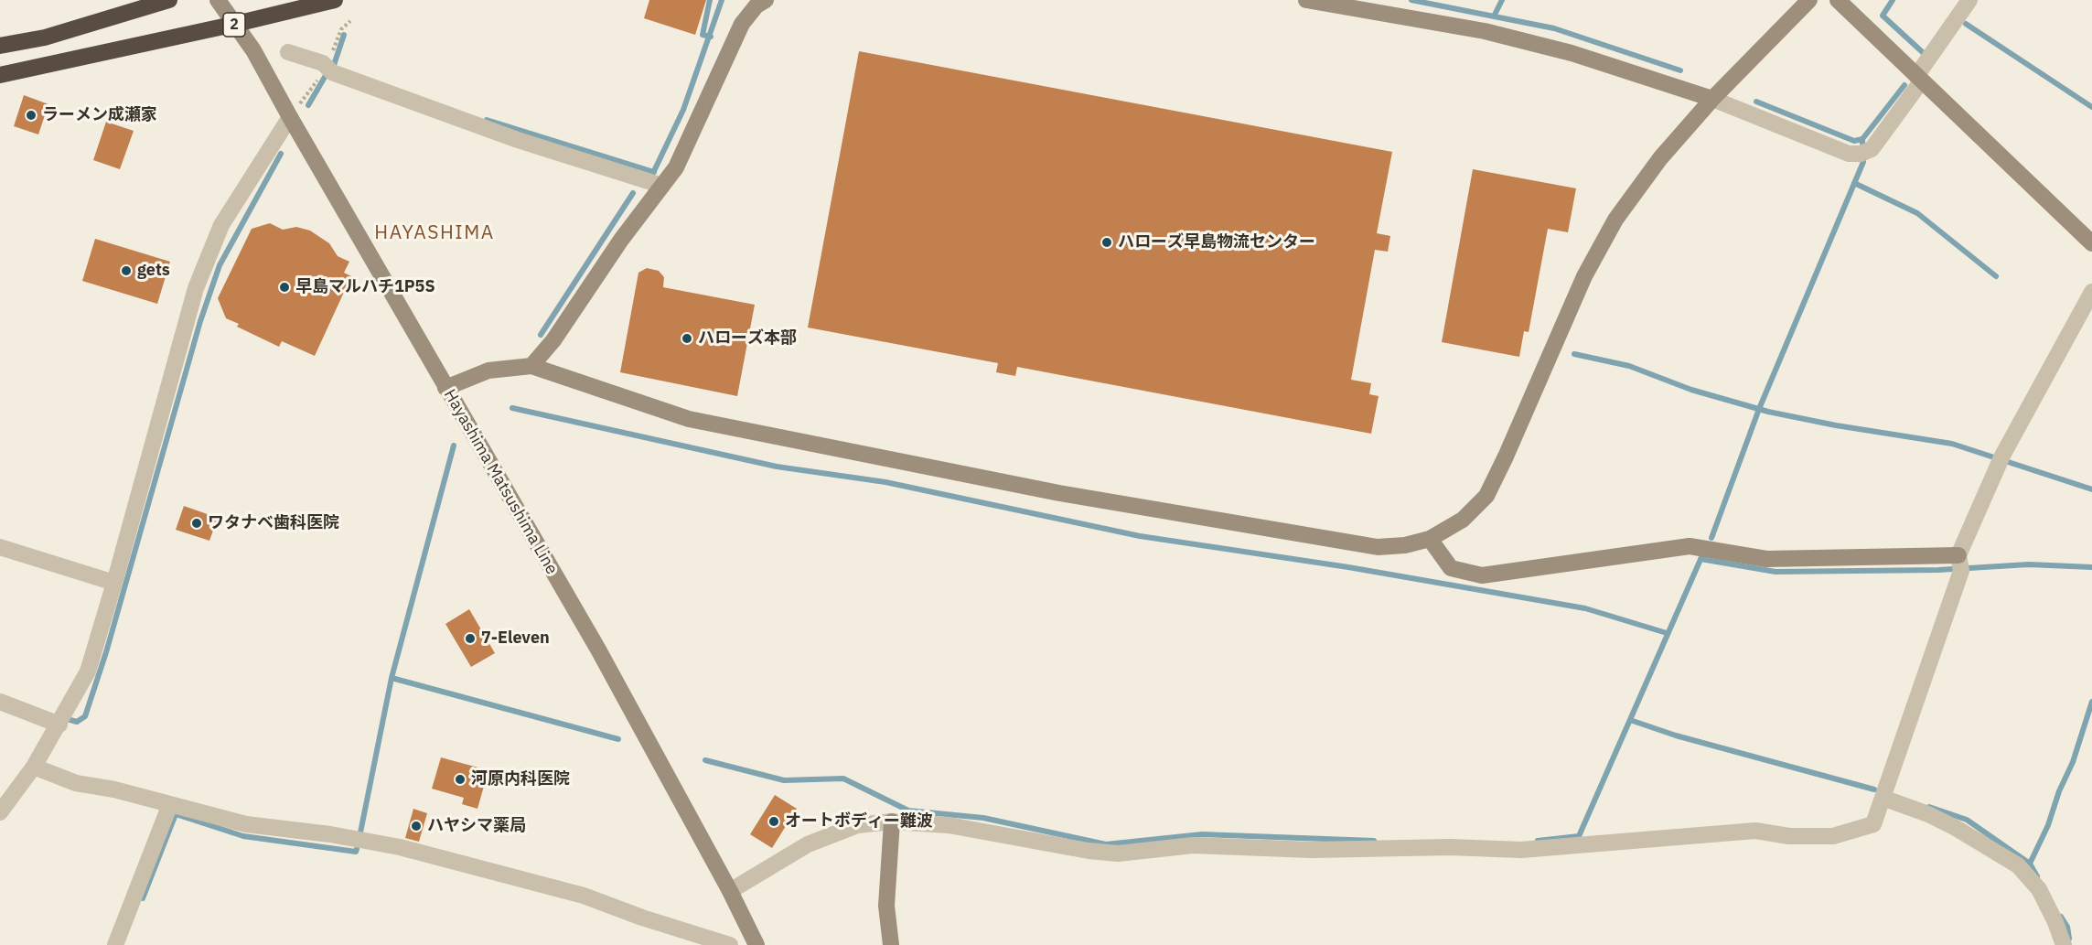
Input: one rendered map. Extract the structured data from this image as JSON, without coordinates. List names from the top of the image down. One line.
{"streets":{"highway":["2"],"street":["Hayashima Matsushima Line"]},"crossings":[["2","Hayashima Matsushima Line"]],"districts":["HAYASHIMA"],"places":["ラーメン成瀬家","ハローズ早島物流センター","gets","早島マルハチ1P5S","ハローズ本部","ワタナベ歯科医院","7-Eleven","河原内科医院","オートボディー難波","ハヤシマ薬局"]}
